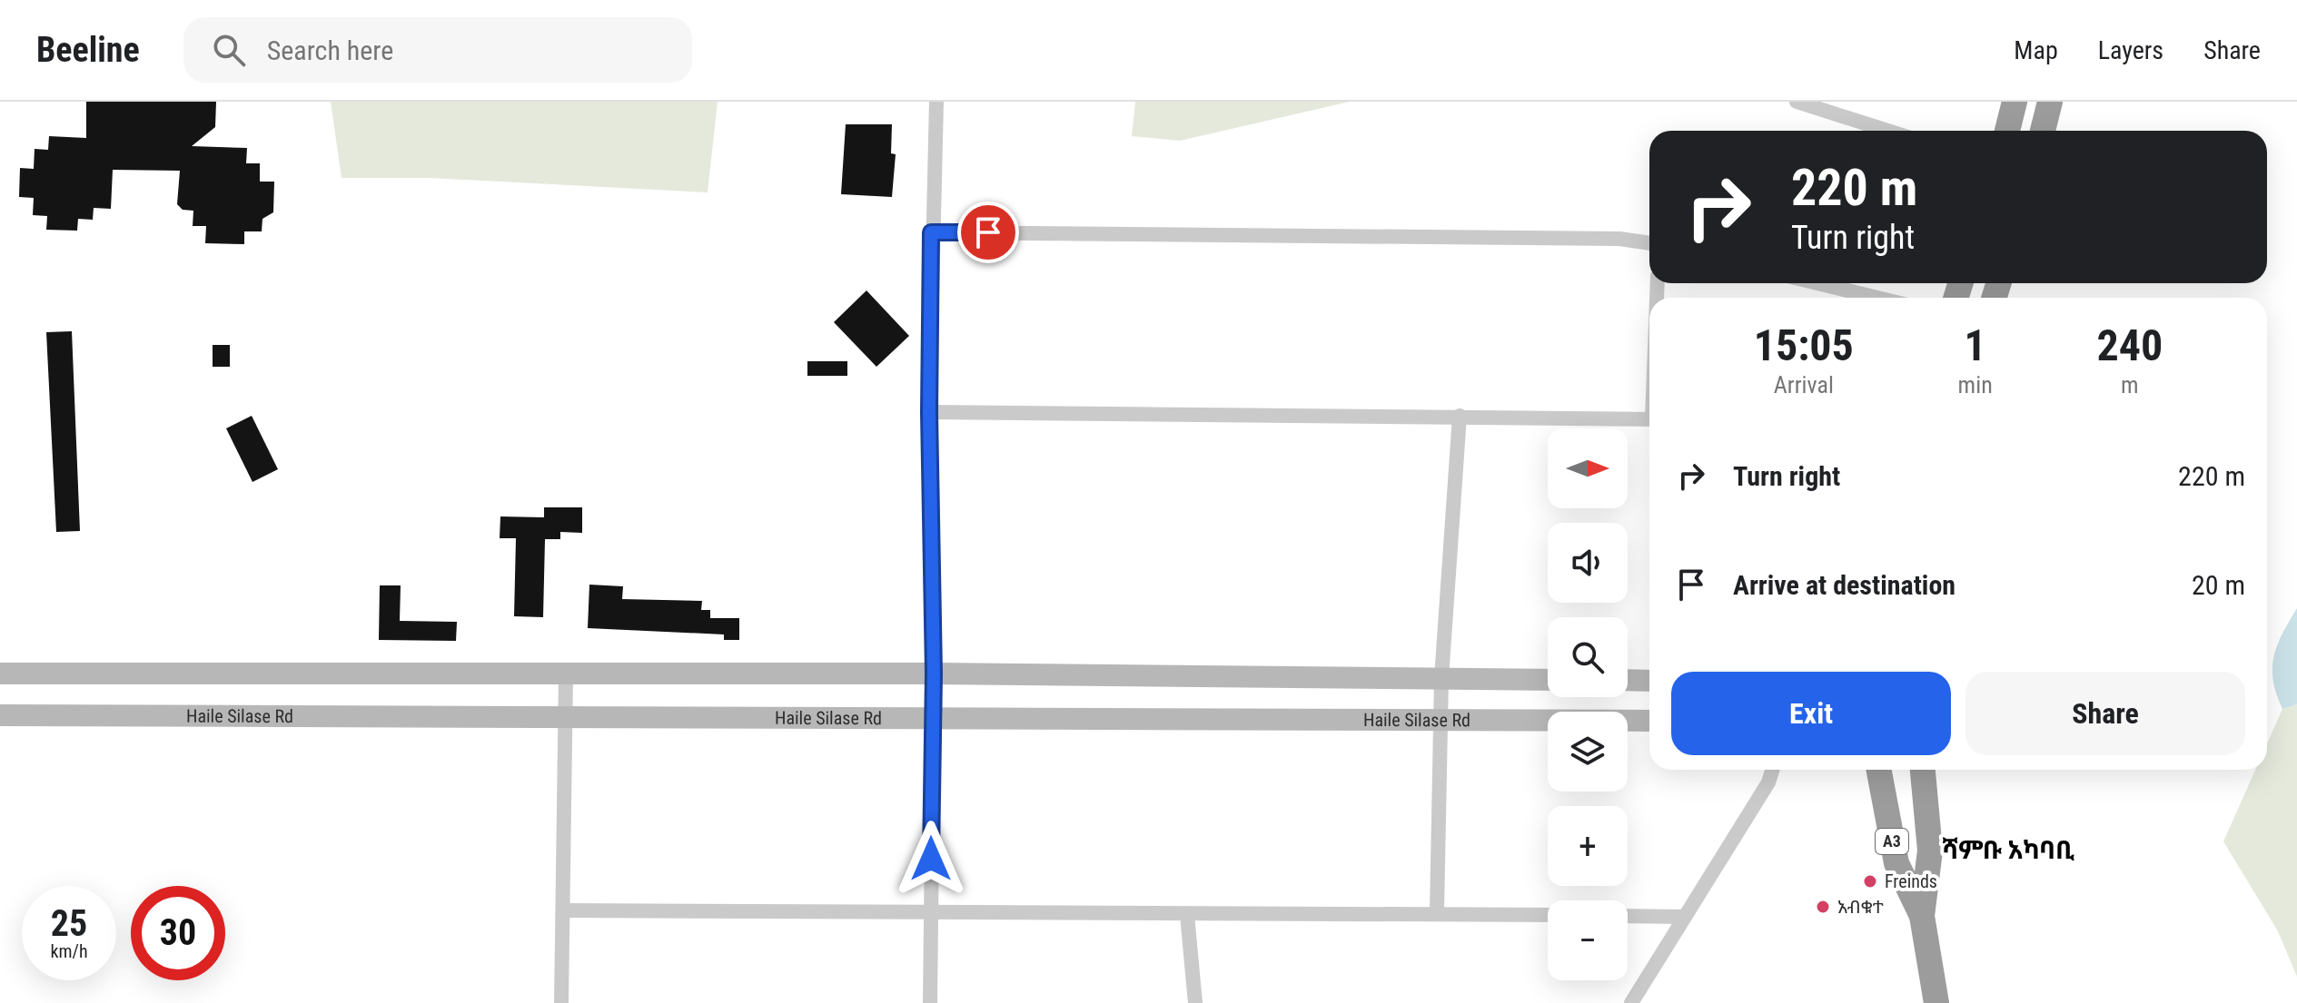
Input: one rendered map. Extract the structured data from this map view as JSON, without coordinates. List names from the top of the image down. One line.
{"streets":{"highway":["A3"],"main road":["Haile Silase Rd"]},"districts":["ሻምቡ አካባቢ"],"places":["Freinds","አብቁተ"],"north":"right","page":{"header":"Beeline","search":"Search here","nav":["Map","Layers","Share"],"turn":["220 m","Turn right"],"eta":["15:05","Arrival","1","min","240","m"],"list":[{"name":"Turn right","value":"220 m"},{"name":"Arrive at destination","value":"20 m"}],"map_buttons":["+","−"],"buttons":["Exit","Share"],"speed":"25 km/h","limit":"30"}}
